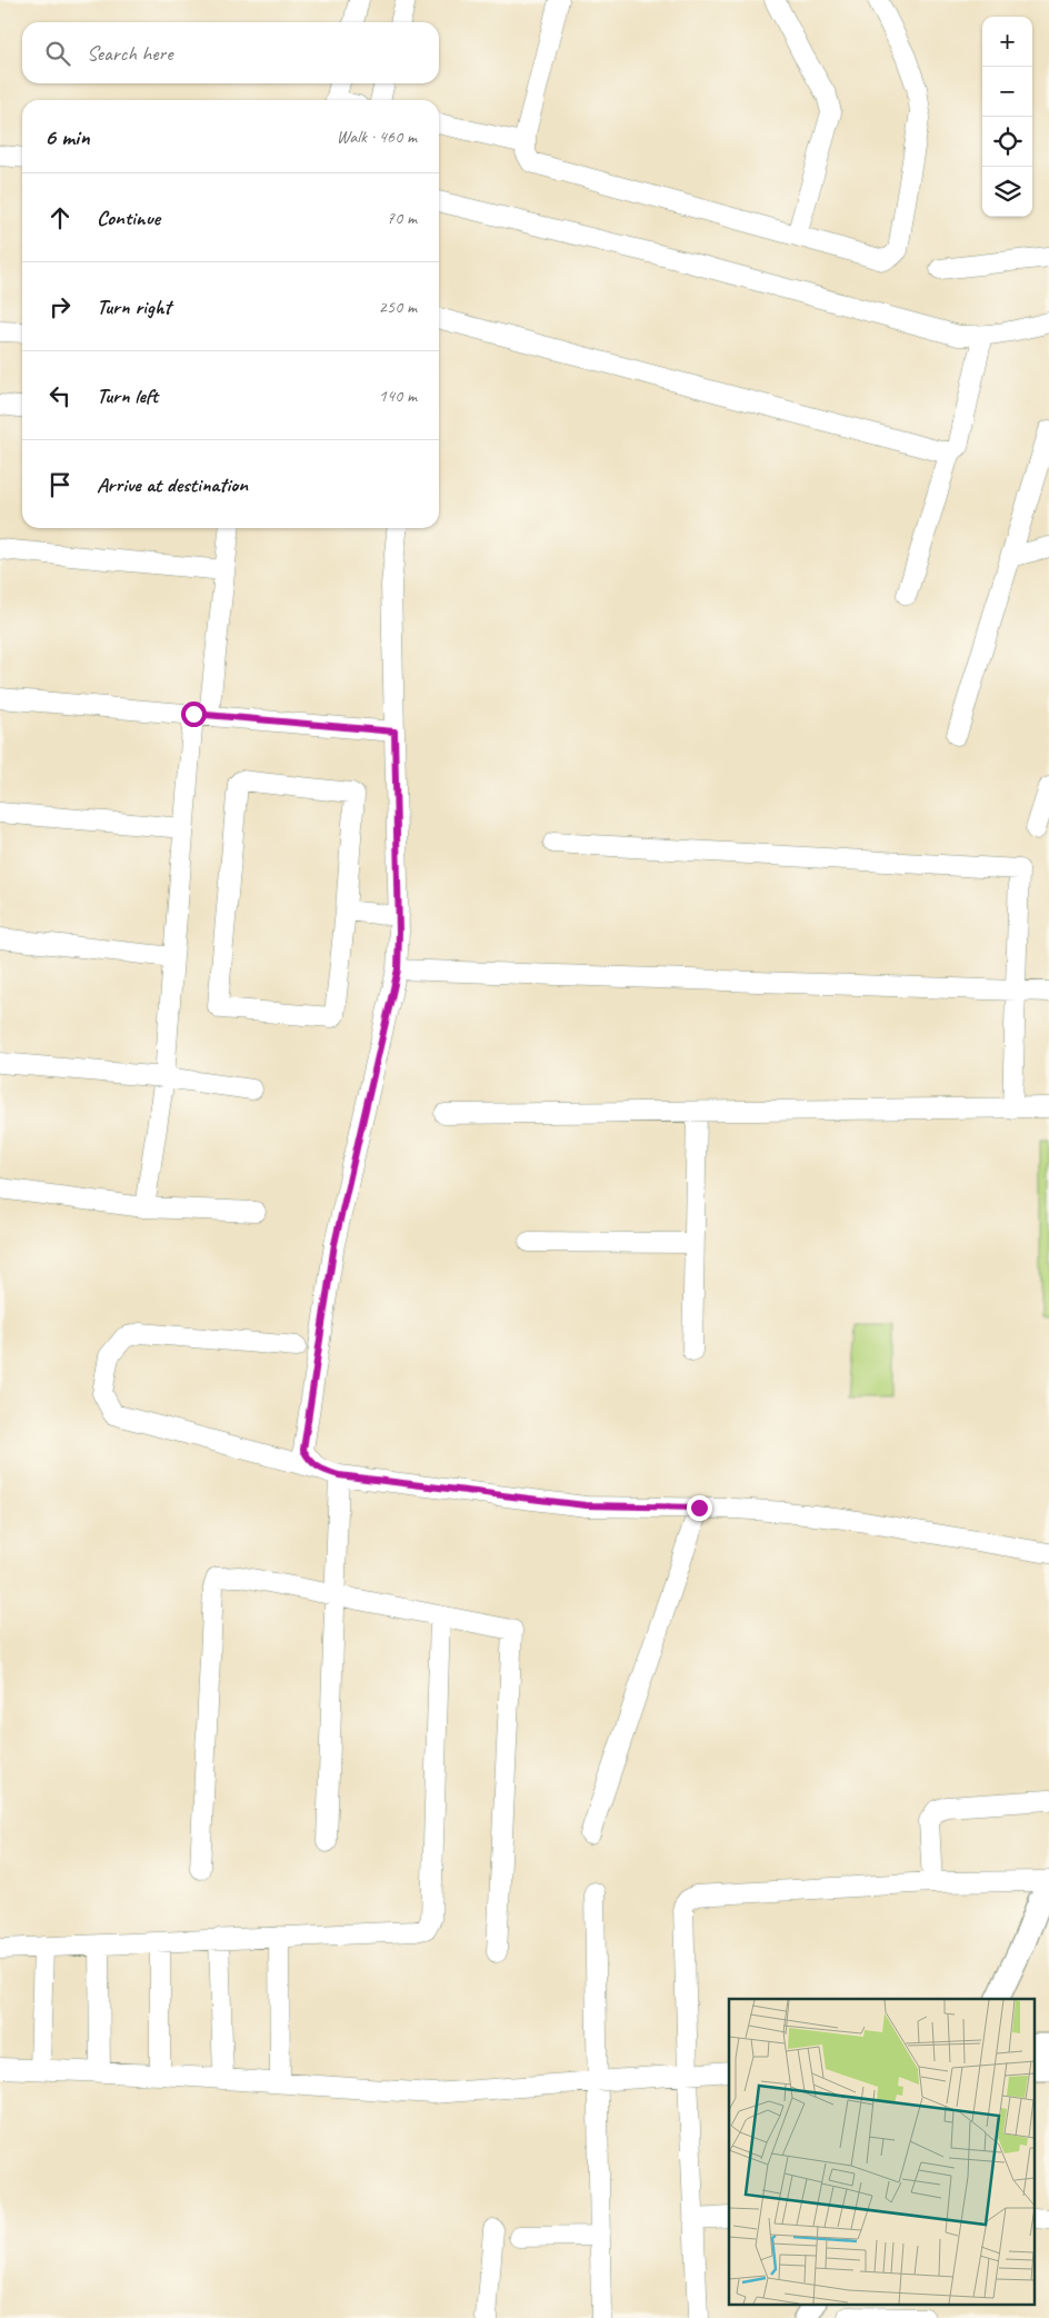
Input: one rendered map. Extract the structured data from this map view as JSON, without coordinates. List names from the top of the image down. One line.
{"page":{"map_buttons":["+","−"],"search":"Search here","heading":["6 min","Walk · 460 m"],"list":[["Continue","70 m"],["Turn right","250 m"],["Turn left","140 m"],"Arrive at destination"]}}
